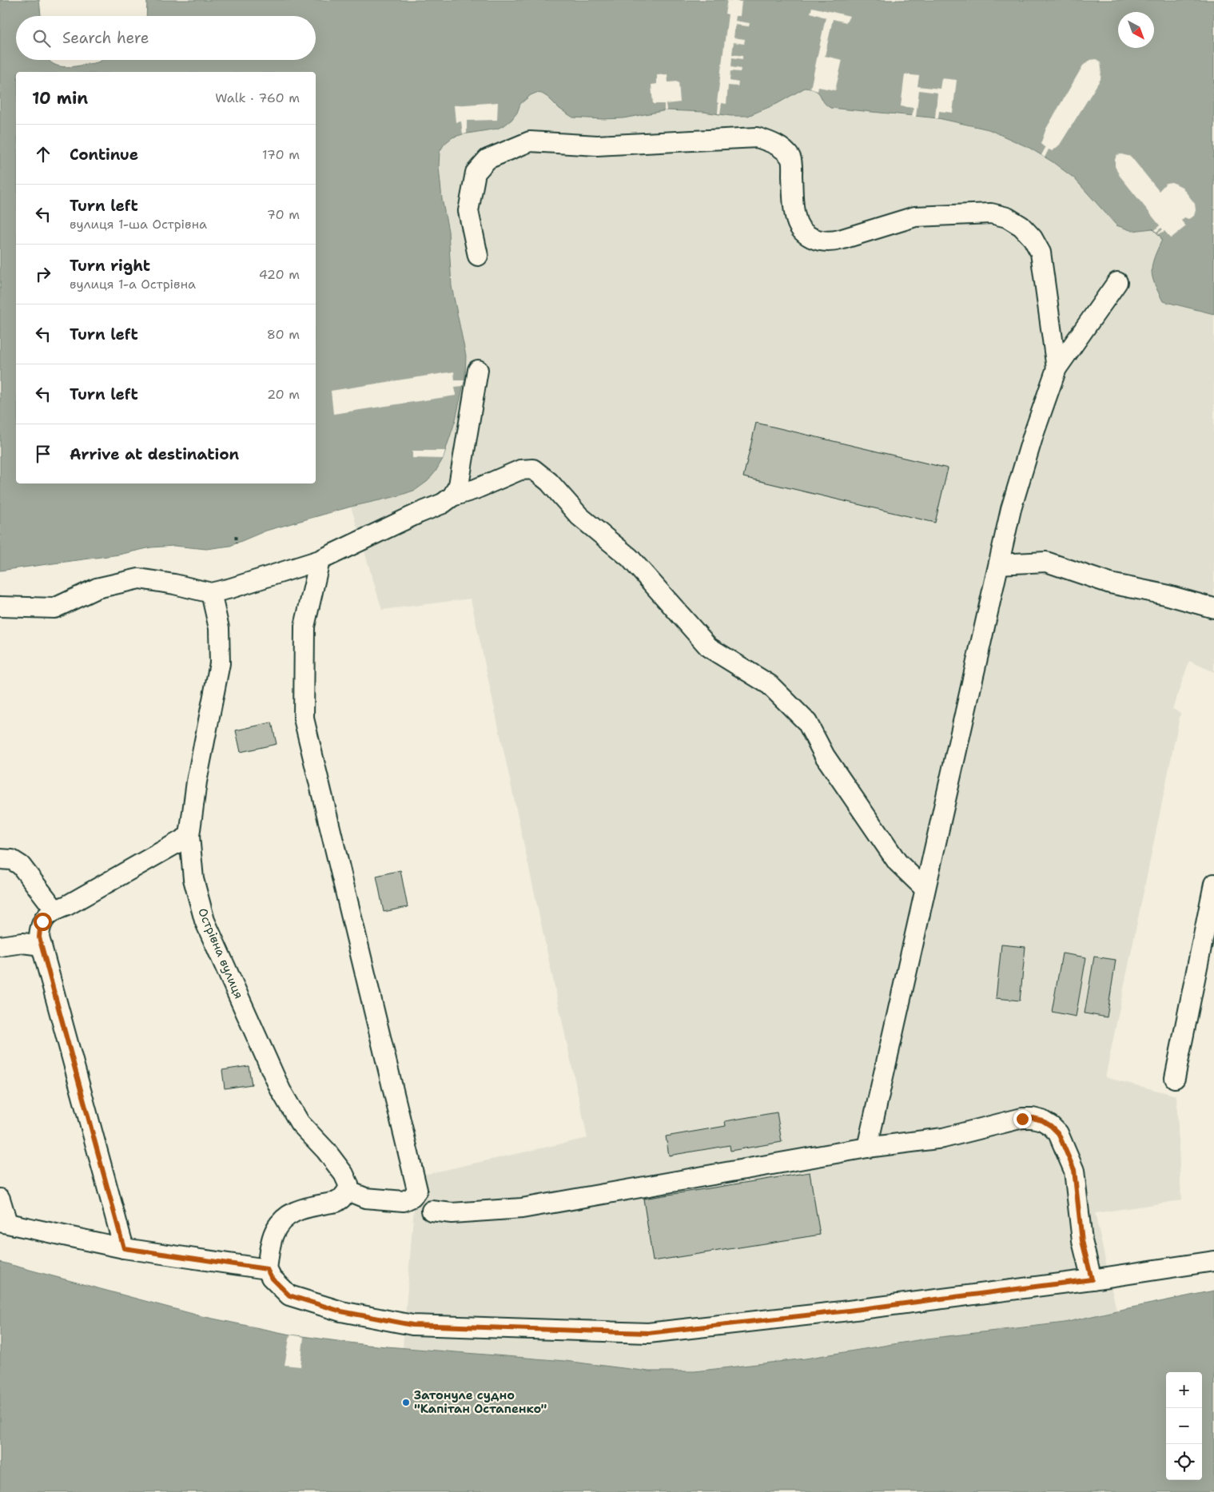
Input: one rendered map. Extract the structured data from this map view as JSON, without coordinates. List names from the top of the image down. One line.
{"streets":{"street":["Острівна вулиця"]},"places":["Затонуле судно \"Капітан Остапенко\""],"north":"bottom right","page":{"search":"Search here","heading":["10 min","Walk · 760 m"],"list":[["Continue","170 m"],["Turn left","вулиця 1-ша Острівна","70 m"],["Turn right","вулиця 1-а Острівна","420 m"],["Turn left","80 m"],["Turn left","20 m"],"Arrive at destination"],"map_buttons":["+","−"]}}
